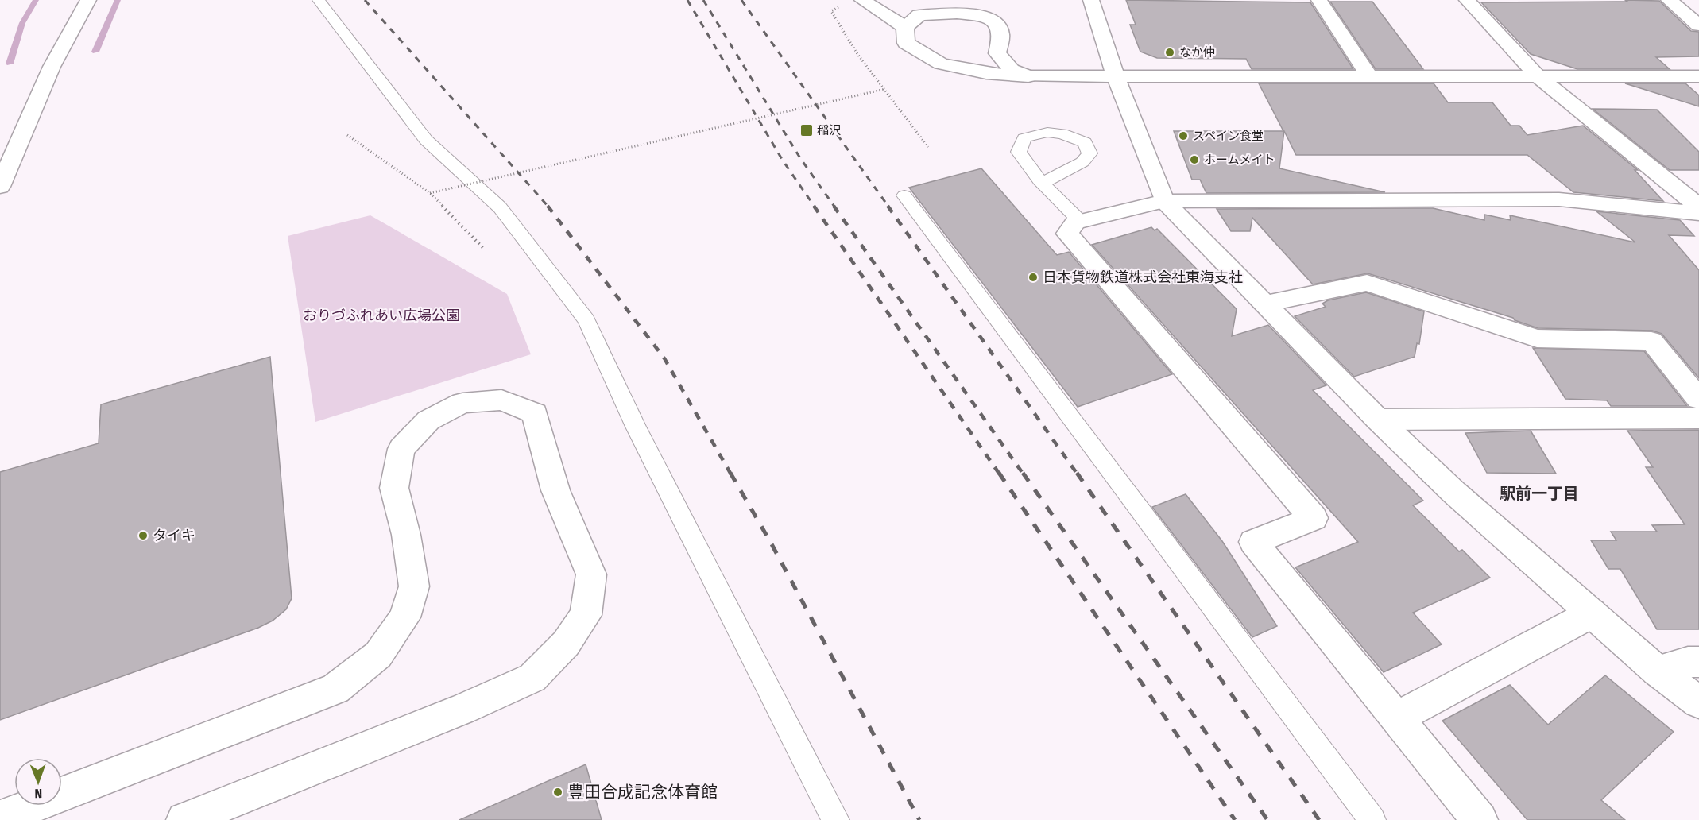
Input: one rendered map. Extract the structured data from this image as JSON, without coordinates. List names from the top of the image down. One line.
{"districts":["駅前一丁目"],"parks":["おりづふれあい広場公園"],"places":{"other":["なか仲","スペイン食堂","ホームメイト","日本貨物鉄道株式会社東海支社","タイキ","豊田合成記念体育館"],"transit":["稲沢"]},"north":"bottom"}
